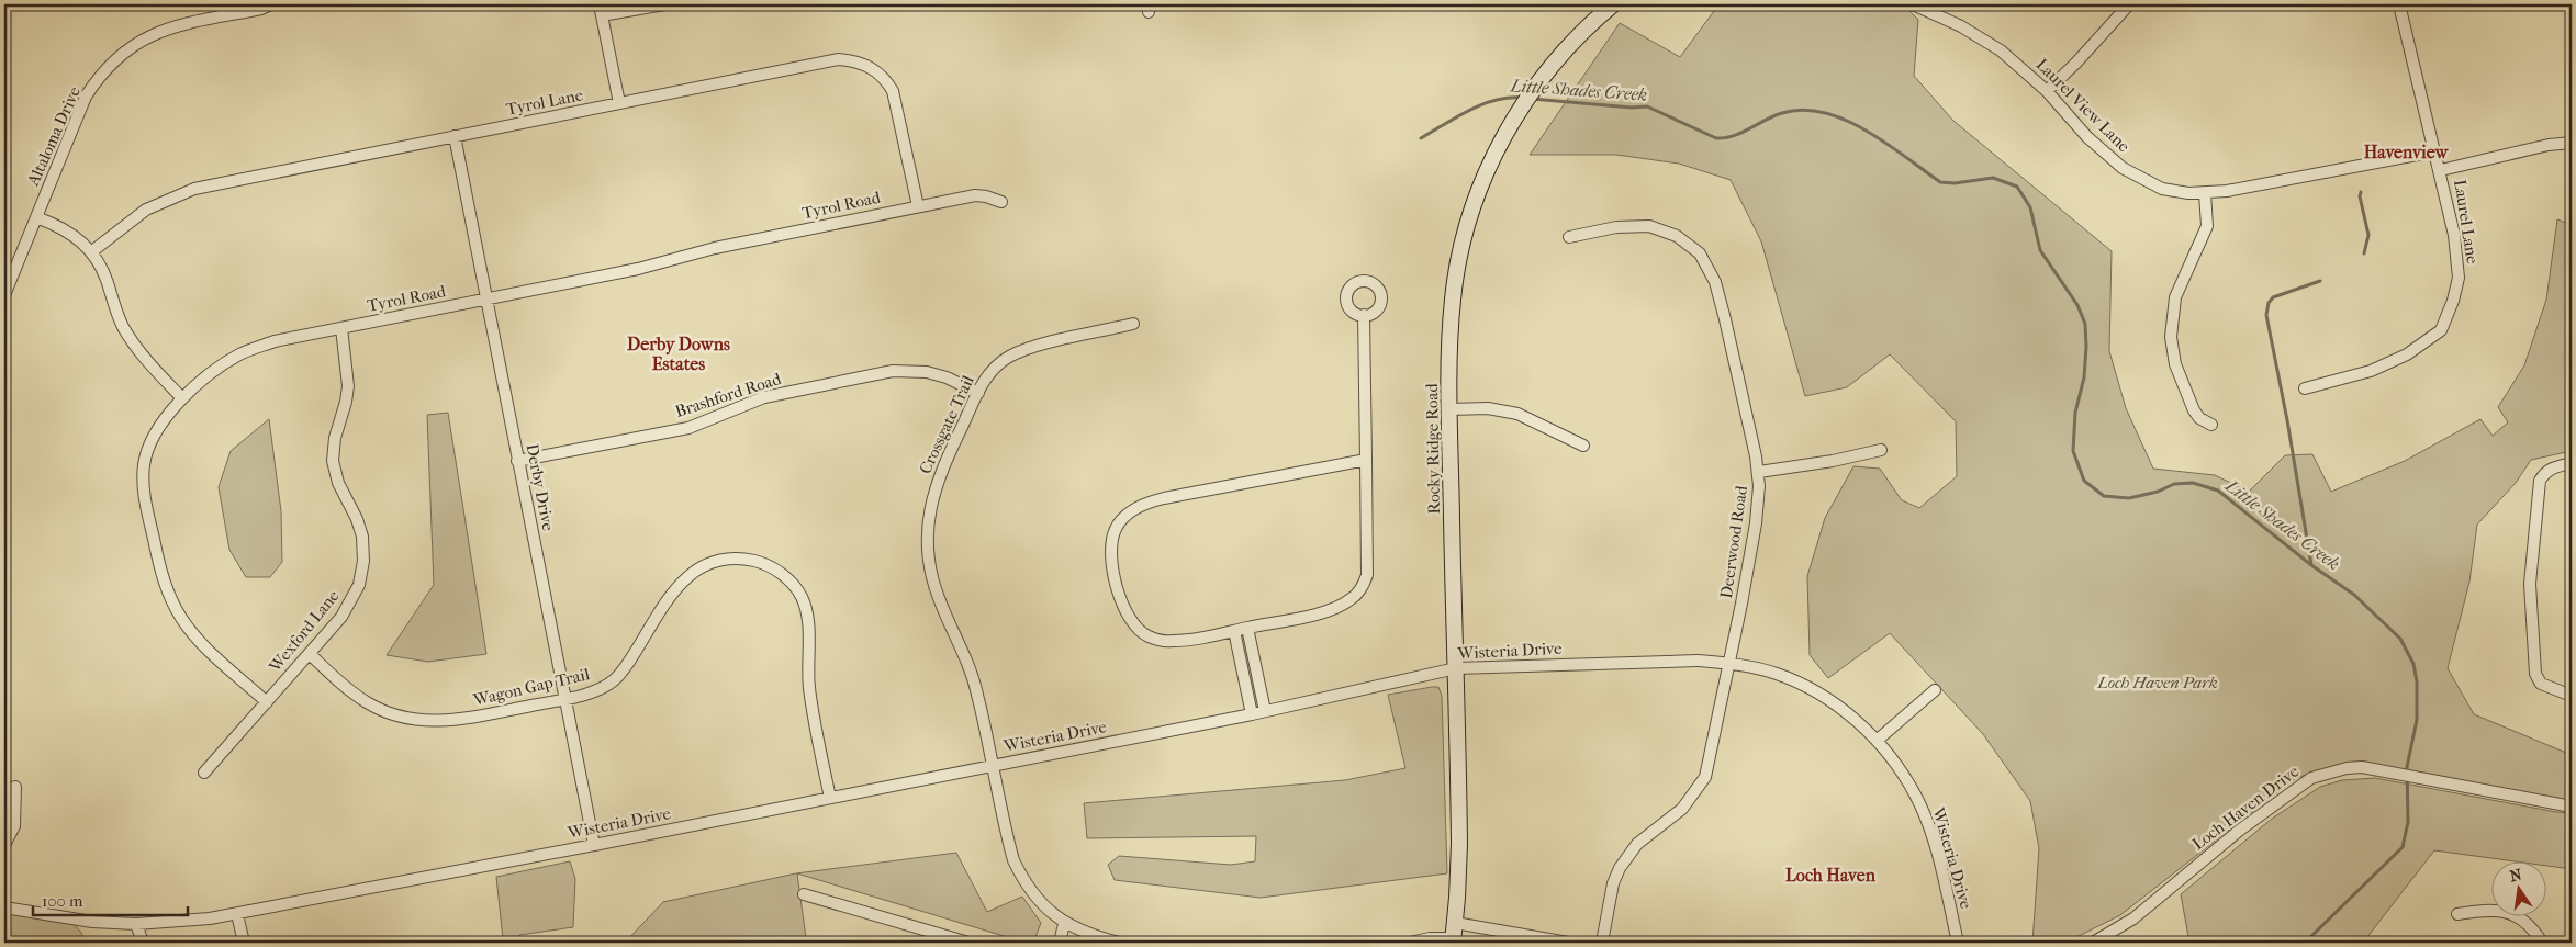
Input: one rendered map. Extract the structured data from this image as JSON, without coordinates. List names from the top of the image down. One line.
{"streets":{"main road":["Rocky Ridge Road"],"street":["Tyrol Lane","Laurel View Lane","Altaloma Drive","Tyrol Road","Laurel Lane","Brashford Road","Crossgate Trail","Derby Drive","Deerwood Road","Wexford Lane","Wisteria Drive","Wagon Gap Trail","Loch Haven Drive"]},"crossings":[["Tyrol Lane","Tyrol Road"],["Tyrol Lane","Derby Drive"],["Laurel View Lane","Laurel Lane"],["Tyrol Road","Derby Drive"],["Tyrol Road","Wexford Lane"],["Brashford Road","Crossgate Trail"],["Brashford Road","Derby Drive"],["Crossgate Trail","Wisteria Drive"],["Rocky Ridge Road","Wisteria Drive"],["Derby Drive","Wisteria Drive"],["Derby Drive","Wagon Gap Trail"],["Deerwood Road","Wisteria Drive"],["Wexford Lane","Wagon Gap Trail"],["Wisteria Drive","Wagon Gap Trail"]],"districts":["Havenview","Derby Downs Estates","Loch Haven"],"water":["Little Shades Creek"],"parks":["Loch Haven Park"],"scale_bar":"100 m","north":"top"}
